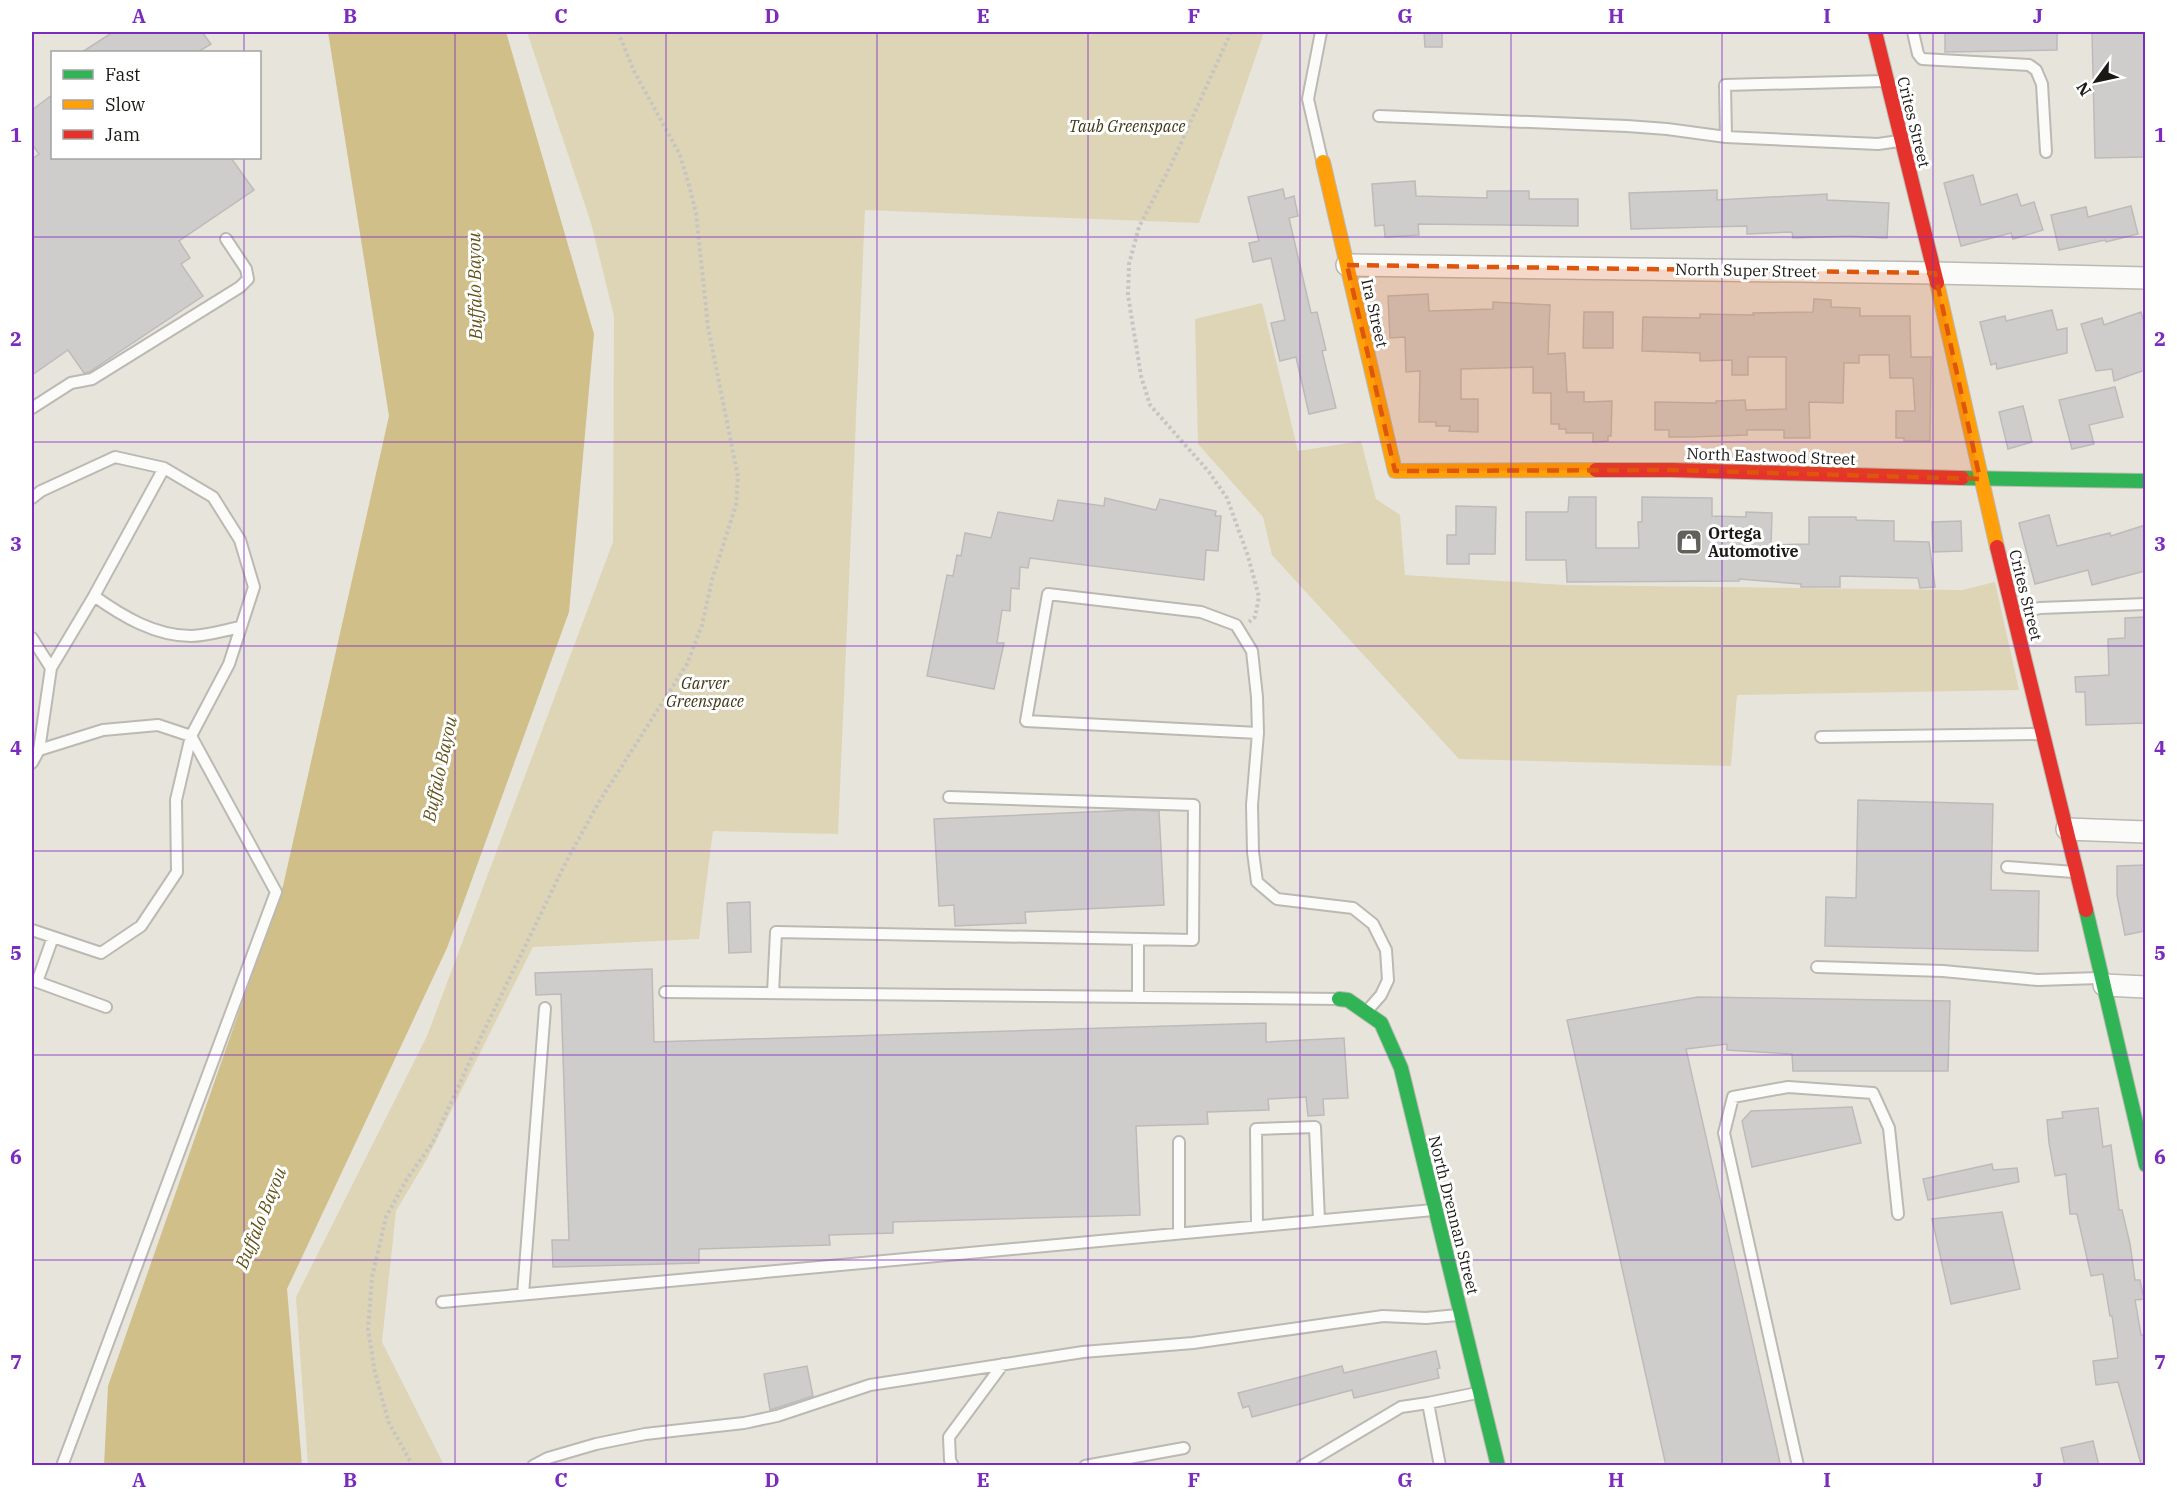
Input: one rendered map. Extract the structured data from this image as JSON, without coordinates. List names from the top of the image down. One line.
{"streets":{"street":["Crites Street","North Super Street","Ira Street","North Eastwood Street","North Drennan Street"]},"crossings":[["Crites Street","North Super Street"],["Crites Street","North Eastwood Street"],["North Super Street","Ira Street"],["Ira Street","North Eastwood Street"]],"water":["Buffalo Bayou"],"parks":["Taub Greenspace","Garver Greenspace"],"places":{"shop":["Ortega Automotive"]},"legend":["Fast","Slow","Jam"],"north":"bottom left","grid":{"columns":["A","B","C","D","E","F","G","H","I","J"],"rows":["1","2","3","4","5","6","7"]}}
